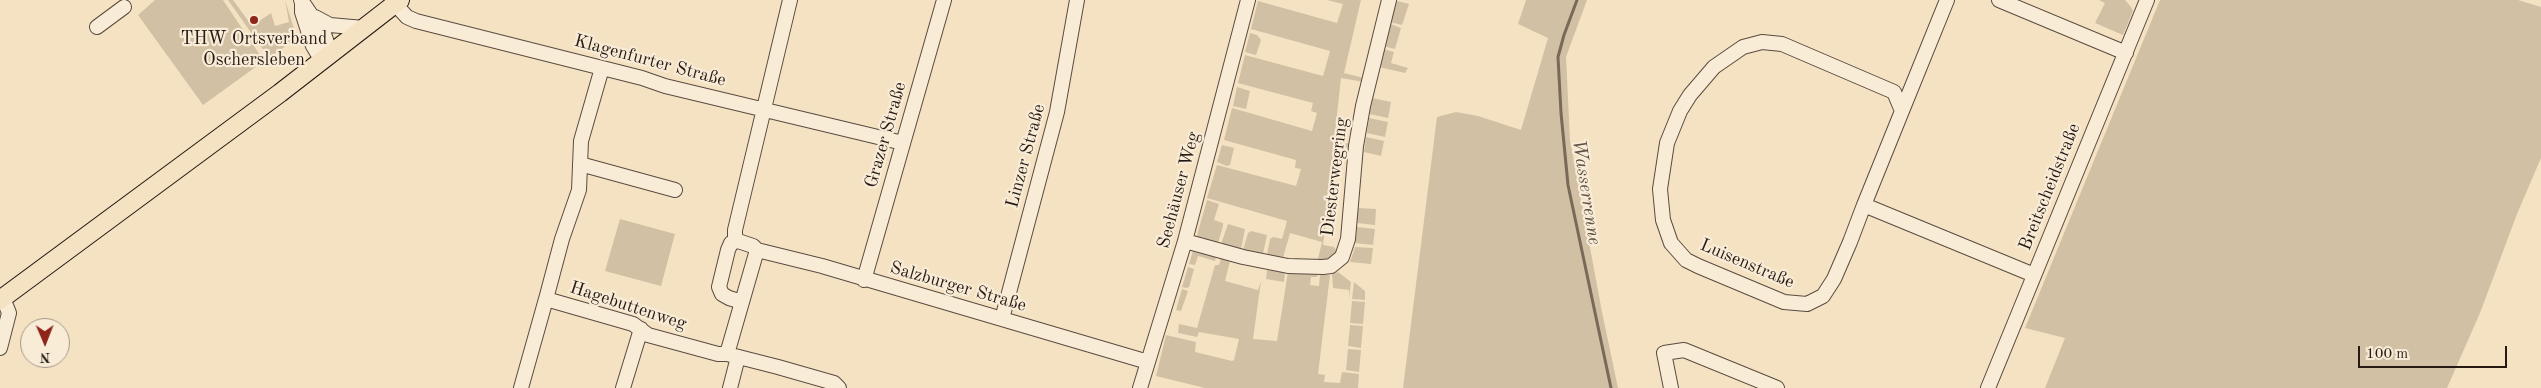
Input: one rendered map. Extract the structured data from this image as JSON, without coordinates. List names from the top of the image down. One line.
{"streets":{"street":["Klagenfurter Straße","Grazer Straße","Linzer Straße","Diesterwegring","Breitscheidstraße","Seehäuser Weg","Luisenstraße","Salzburger Straße","Hagebuttenweg"]},"crossings":[["Klagenfurter Straße","Grazer Straße"],["Klagenfurter Straße","Hagebuttenweg"],["Grazer Straße","Salzburger Straße"],["Linzer Straße","Salzburger Straße"],["Diesterwegring","Seehäuser Weg"],["Seehäuser Weg","Salzburger Straße"]],"water":["Wasserrenne"],"places":["THW Ortsverband Oschersleben"],"scale_bar":"100 m","north":"bottom"}
